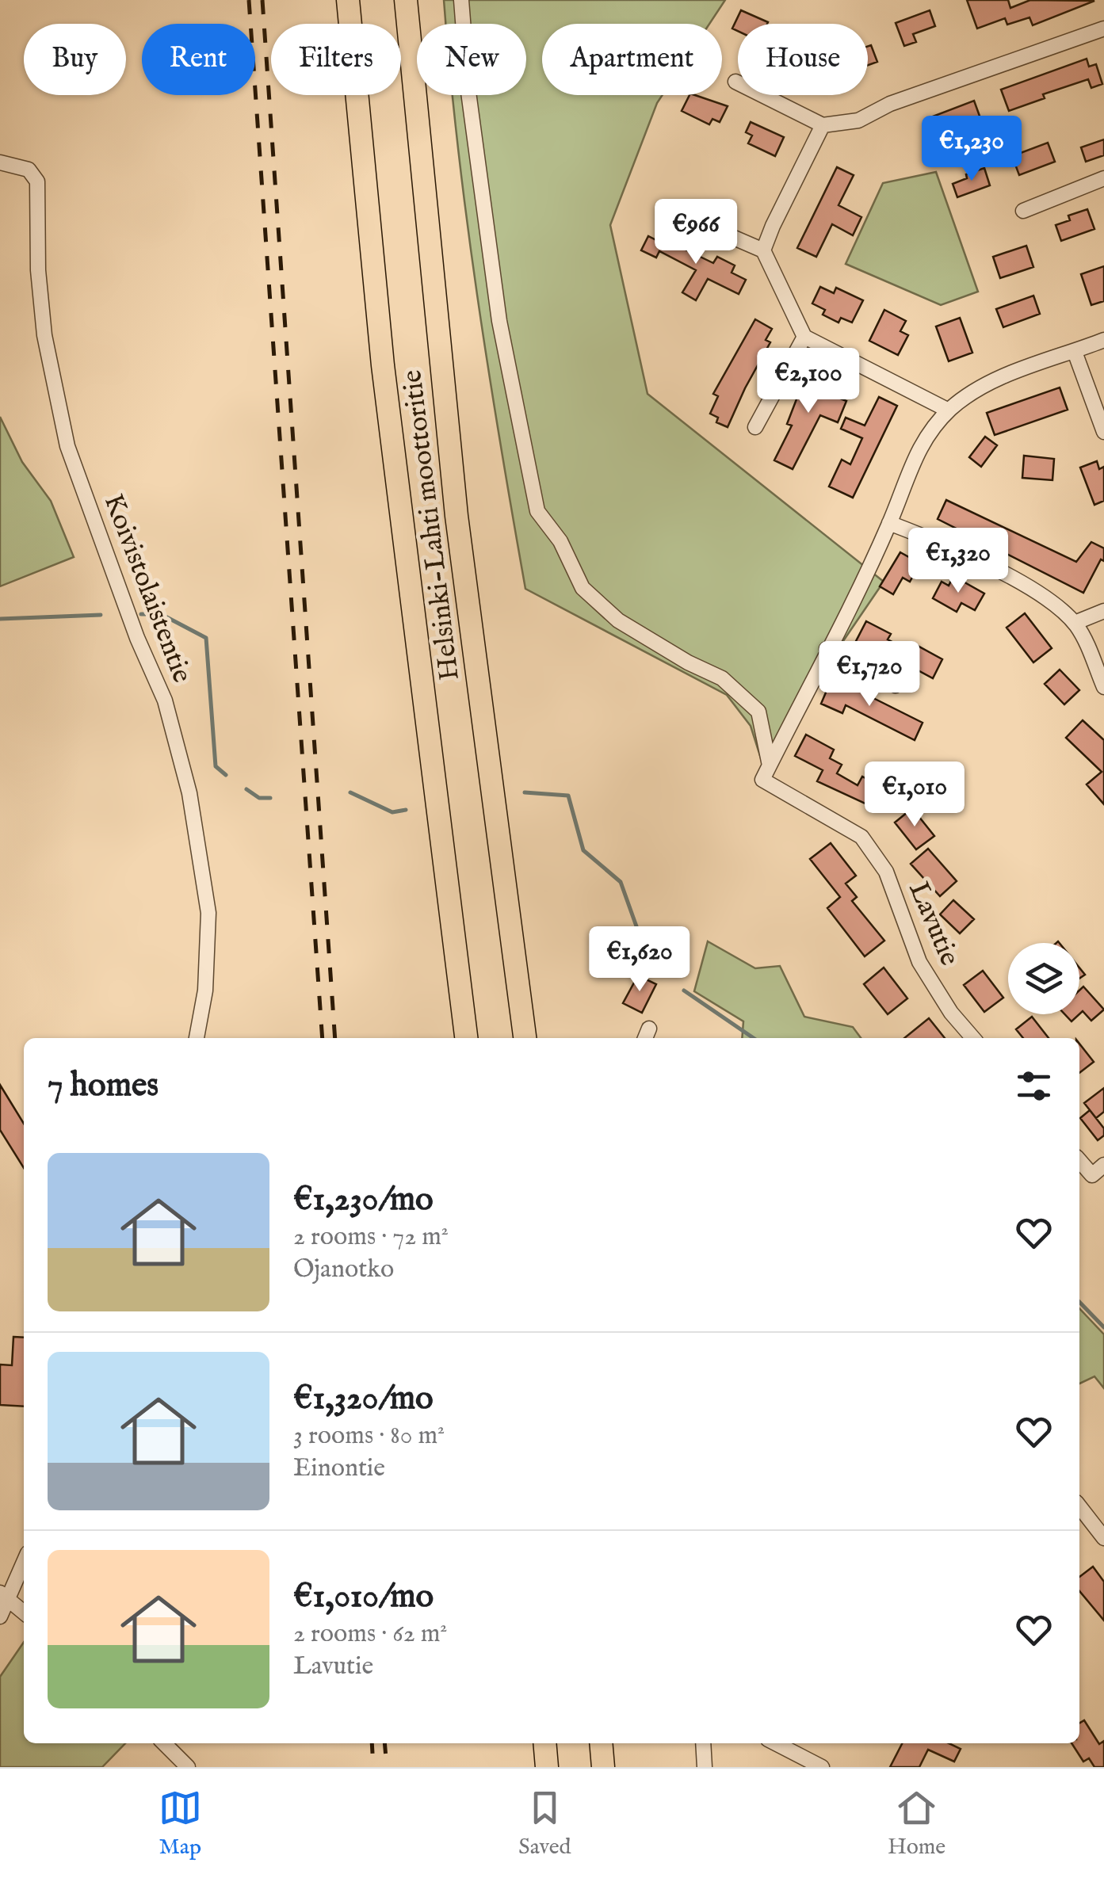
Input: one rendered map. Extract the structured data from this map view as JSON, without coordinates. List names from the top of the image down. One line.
{"streets":{"highway":["Helsinki-Lahti moottoritie"],"street":["Koivistolaistentie","Lavutie"]},"page":{"chip":["Buy","Rent","Filters","New","Apartment","House"],"price":["€1,230","€966","€2,100","€1,320","€1,720","€1,010","€1,620"],"heading":"7 homes","list":[{"name":"€1,230/mo","note":"2 rooms · 72 m² · Ojanotko"},{"name":"€1,320/mo","note":"3 rooms · 80 m² · Einontie"},{"name":"€1,010/mo","note":"2 rooms · 62 m² · Lavutie"}],"tabs":["Map","Saved","Home"]}}
